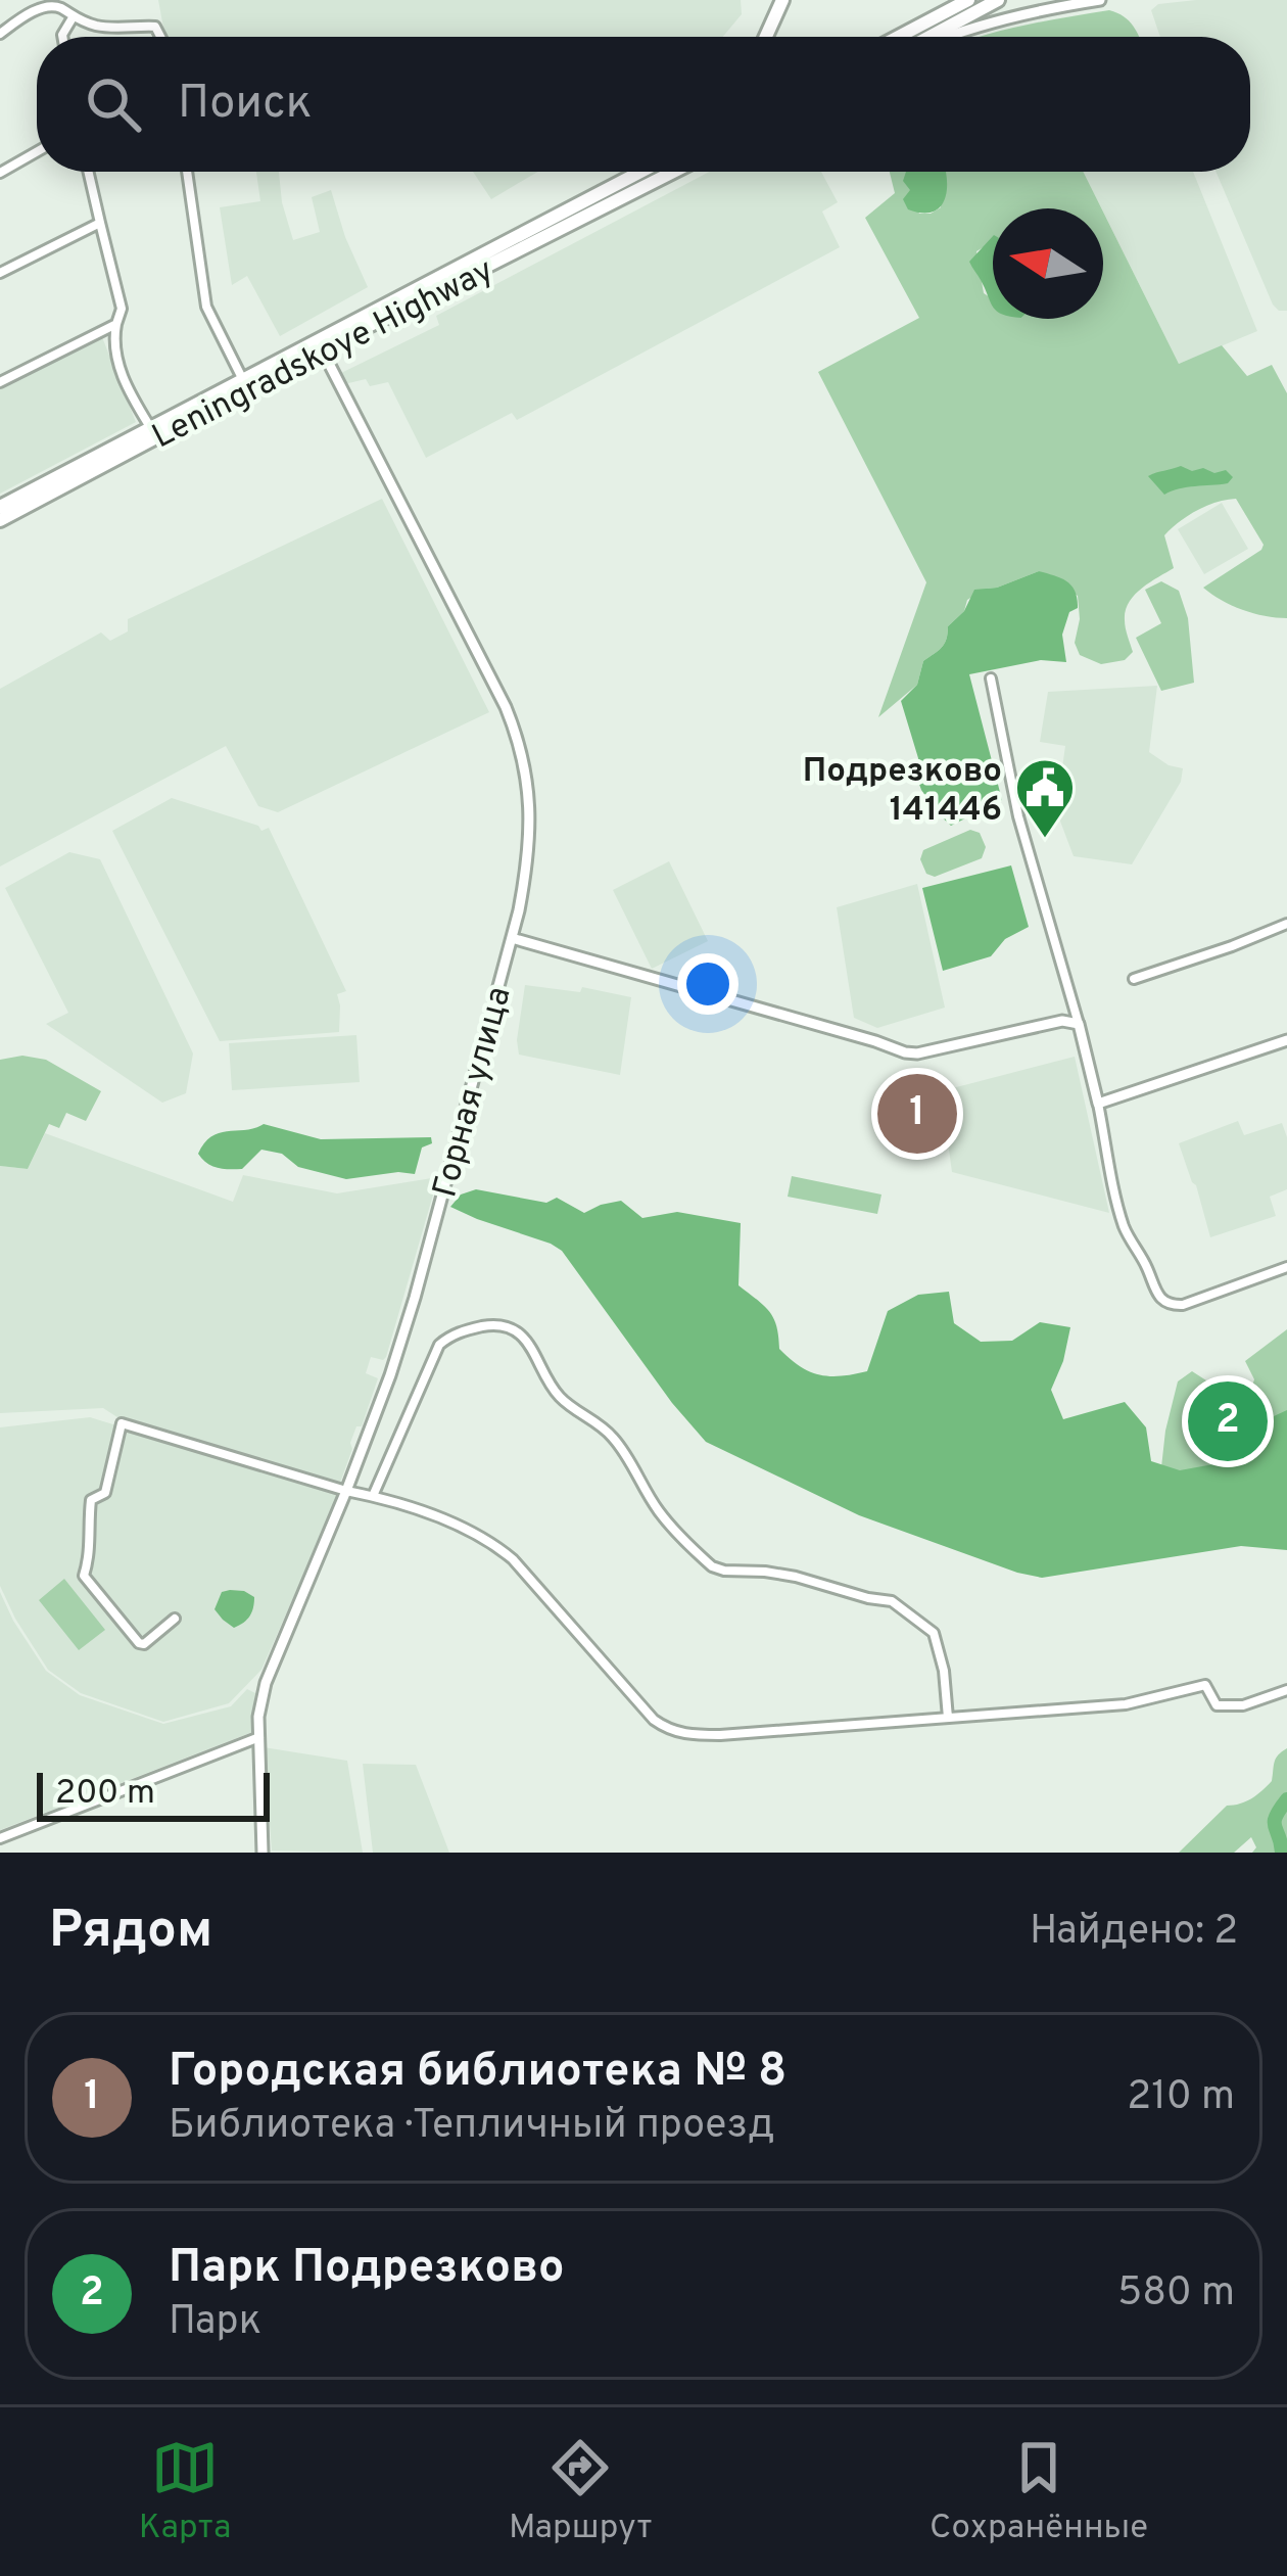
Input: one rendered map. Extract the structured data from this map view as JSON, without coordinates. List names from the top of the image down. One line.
{"streets":{"main road":["Leningradskoye Highway"],"street":["Горная улица"]},"crossings":[["Leningradskoye Highway","Горная улица"]],"places":{"public building":["Подрезково 141446"]},"scale_bar":"200 m","north":"left","page":{"search":"Поиск","pins":["1","2"],"scale":"200 m","heading":["Рядом","Найдено: 2"],"list":[{"mark":"1","name":"Городская библиотека № 8","note":"Библиотека · Тепличный проезд","value":"210 m"},{"mark":"2","name":"Парк Подрезково","note":"Парк","value":"580 m"}],"nav":["Карта","Маршрут","Сохранённые"]}}
